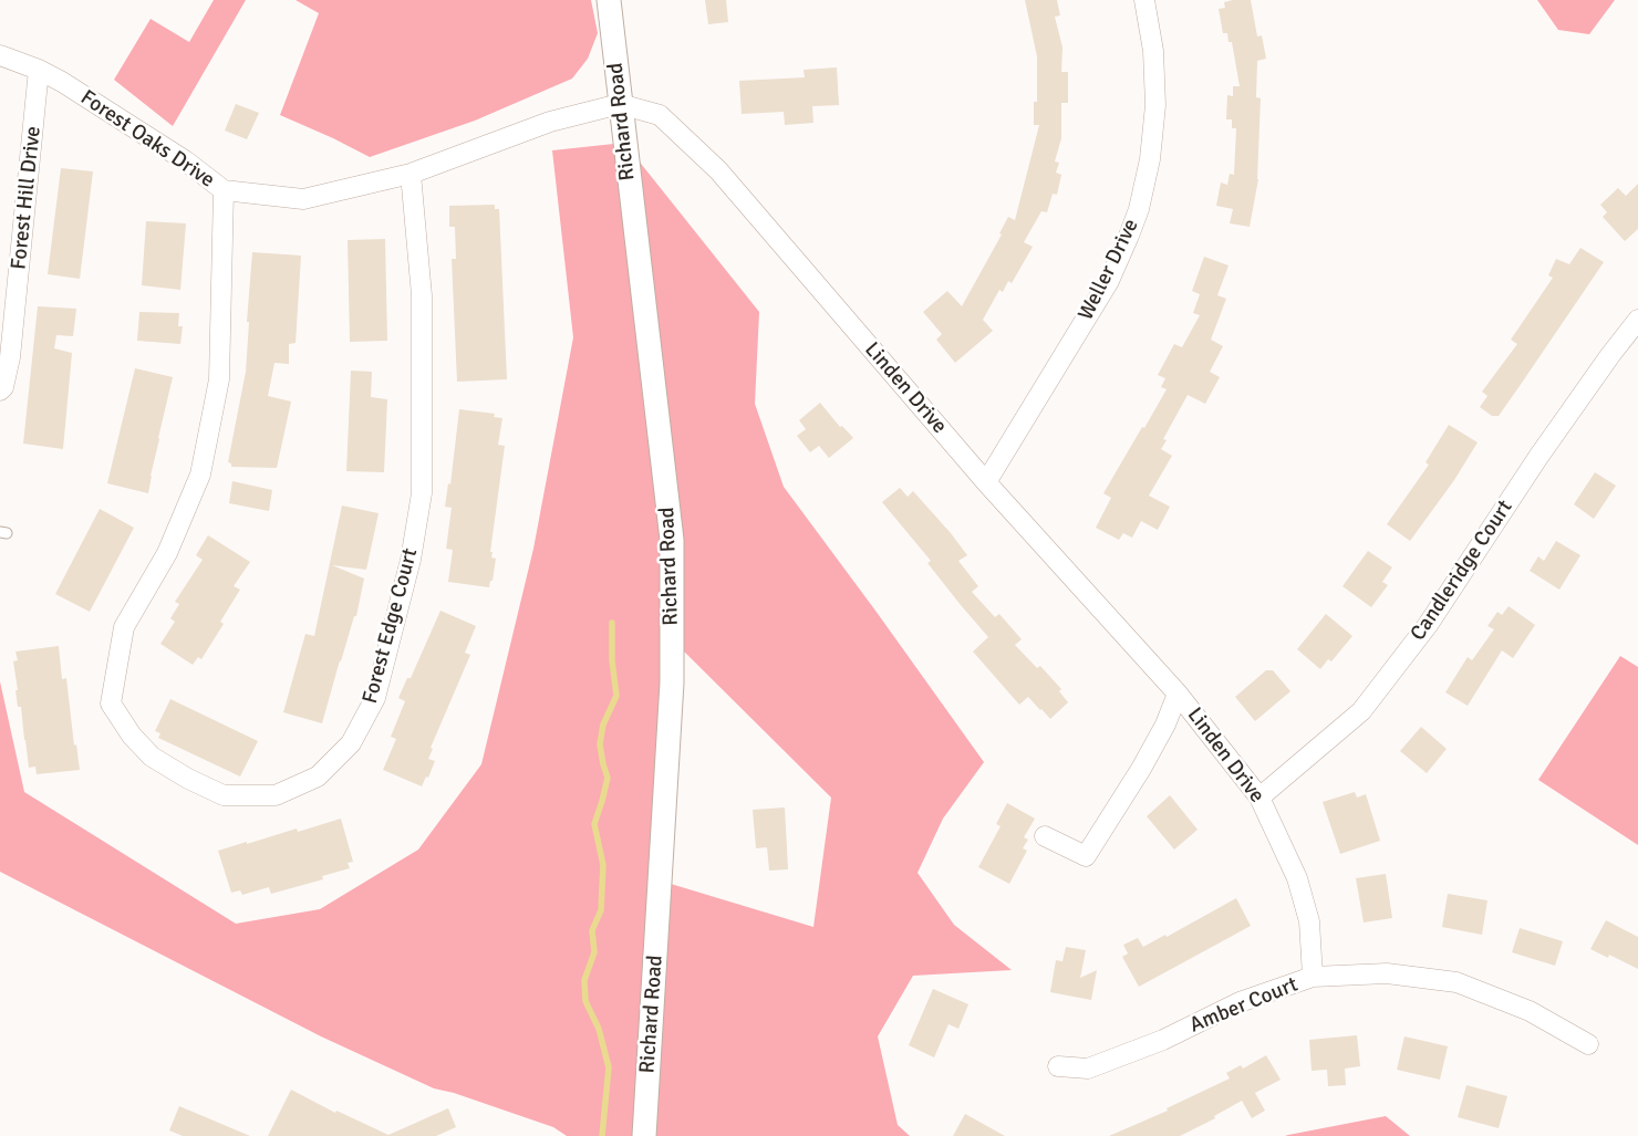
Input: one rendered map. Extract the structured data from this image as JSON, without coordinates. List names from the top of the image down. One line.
{"streets":{"street":["Richard Road","Forest Oaks Drive","Forest Hill Drive","Weller Drive","Linden Drive","Candleridge Court","Forest Edge Court","Amber Court"]},"crossings":[["Richard Road","Forest Oaks Drive"],["Richard Road","Linden Drive"],["Forest Oaks Drive","Forest Hill Drive"],["Forest Oaks Drive","Linden Drive"],["Forest Oaks Drive","Forest Edge Court"],["Weller Drive","Linden Drive"],["Linden Drive","Candleridge Court"],["Linden Drive","Amber Court"]]}
